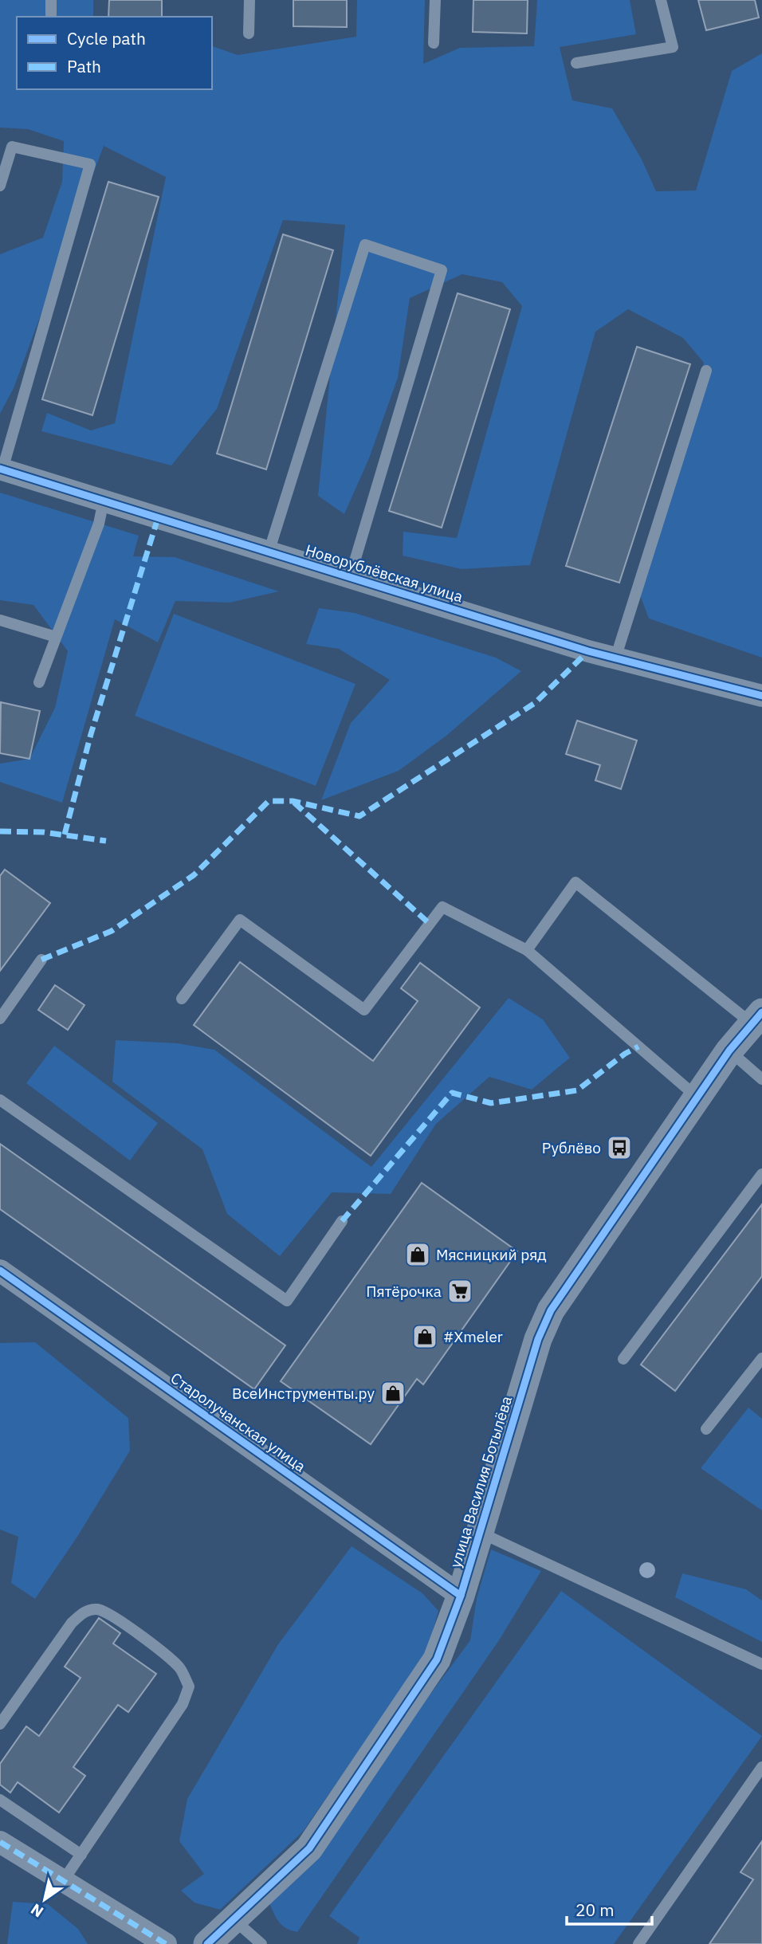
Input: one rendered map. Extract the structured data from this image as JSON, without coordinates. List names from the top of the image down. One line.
{"streets":{"street":["Новорублёвская улица","Старолучанская улица","улица Василия Ботылёва"]},"crossings":[["Старолучанская улица","улица Василия Ботылёва"]],"places":{"bus stop":["Рублёво"],"shop":["Мясницкий ряд","#Xmeler","ВсеИнструменты.ру"],"supermarket":["Пятёрочка"]},"legend":["Cycle path","Path"],"scale_bar":"20 m","north":"bottom left"}
